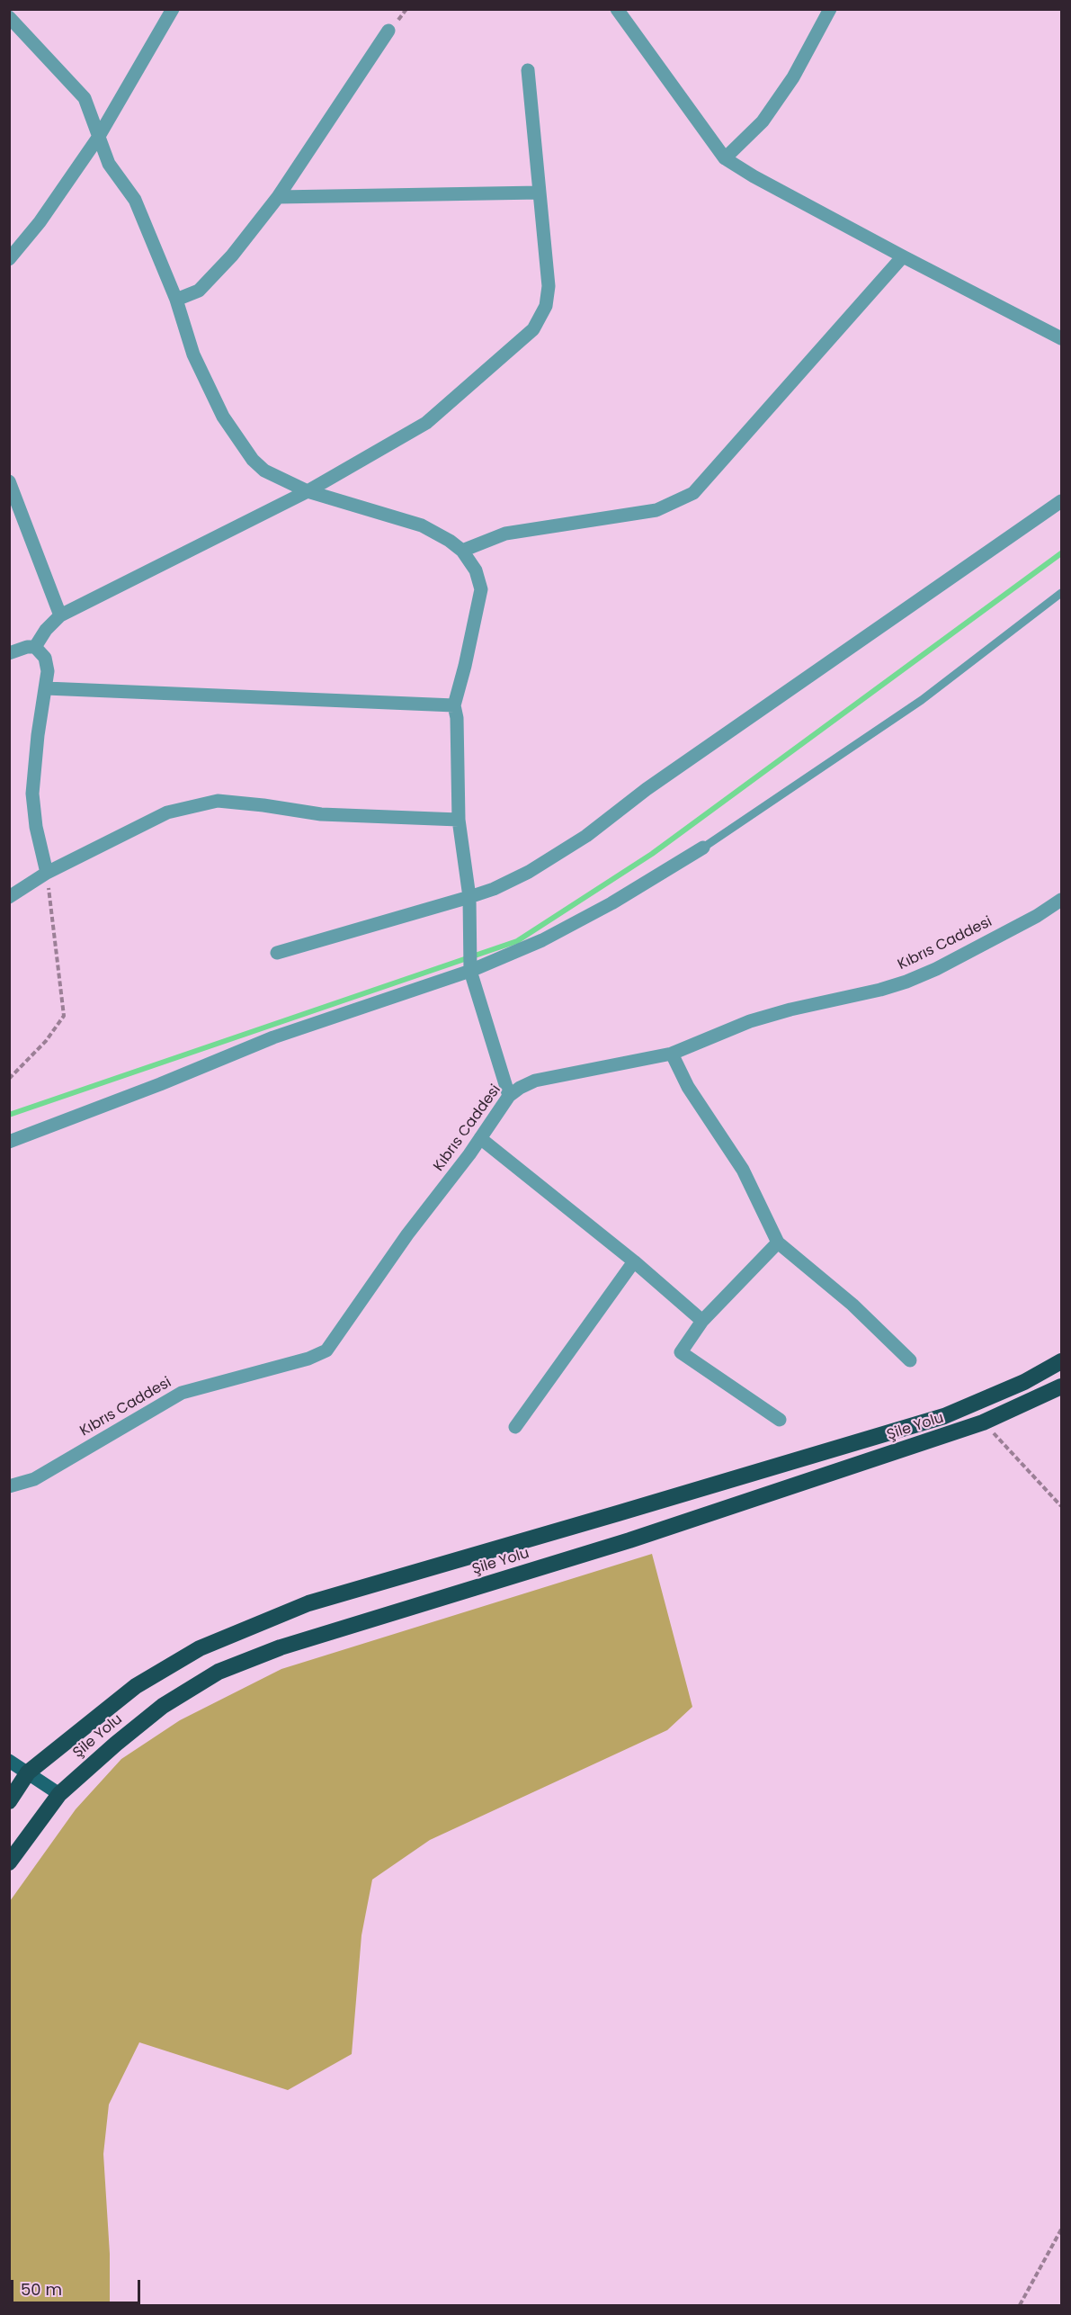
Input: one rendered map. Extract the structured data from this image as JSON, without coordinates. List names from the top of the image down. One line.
{"streets":{"highway":["Şile Yolu"],"street":["Kıbrıs Caddesi"]},"scale_bar":"50 m"}
